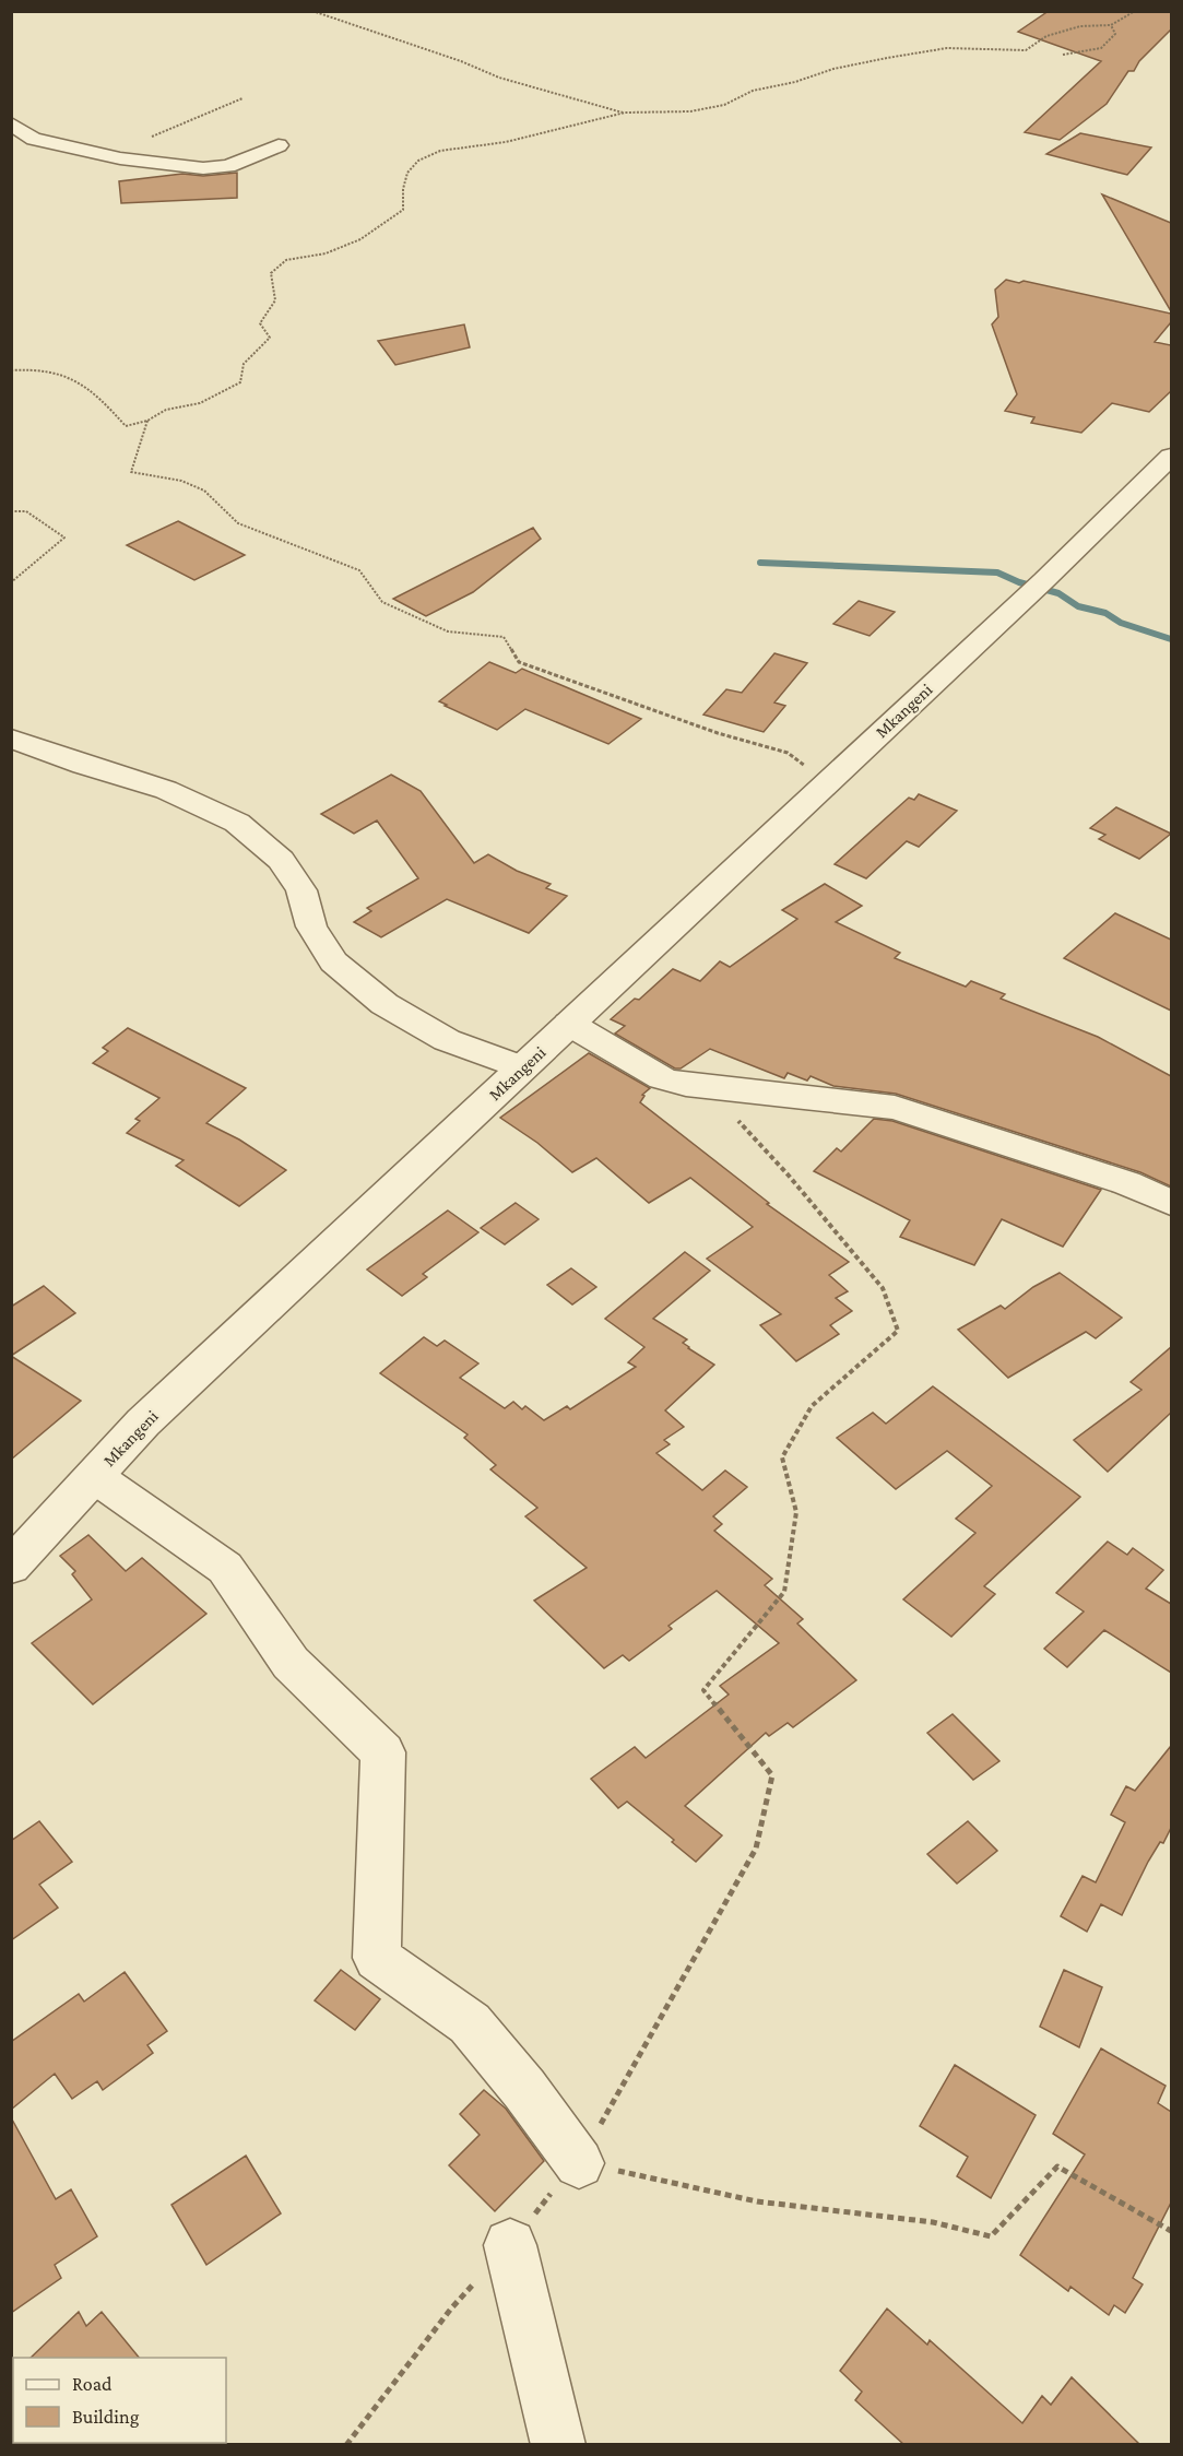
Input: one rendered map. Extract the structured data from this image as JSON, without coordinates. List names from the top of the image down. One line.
{"streets":{"street":["Mkangeni"]},"legend":["Road","Building"]}
